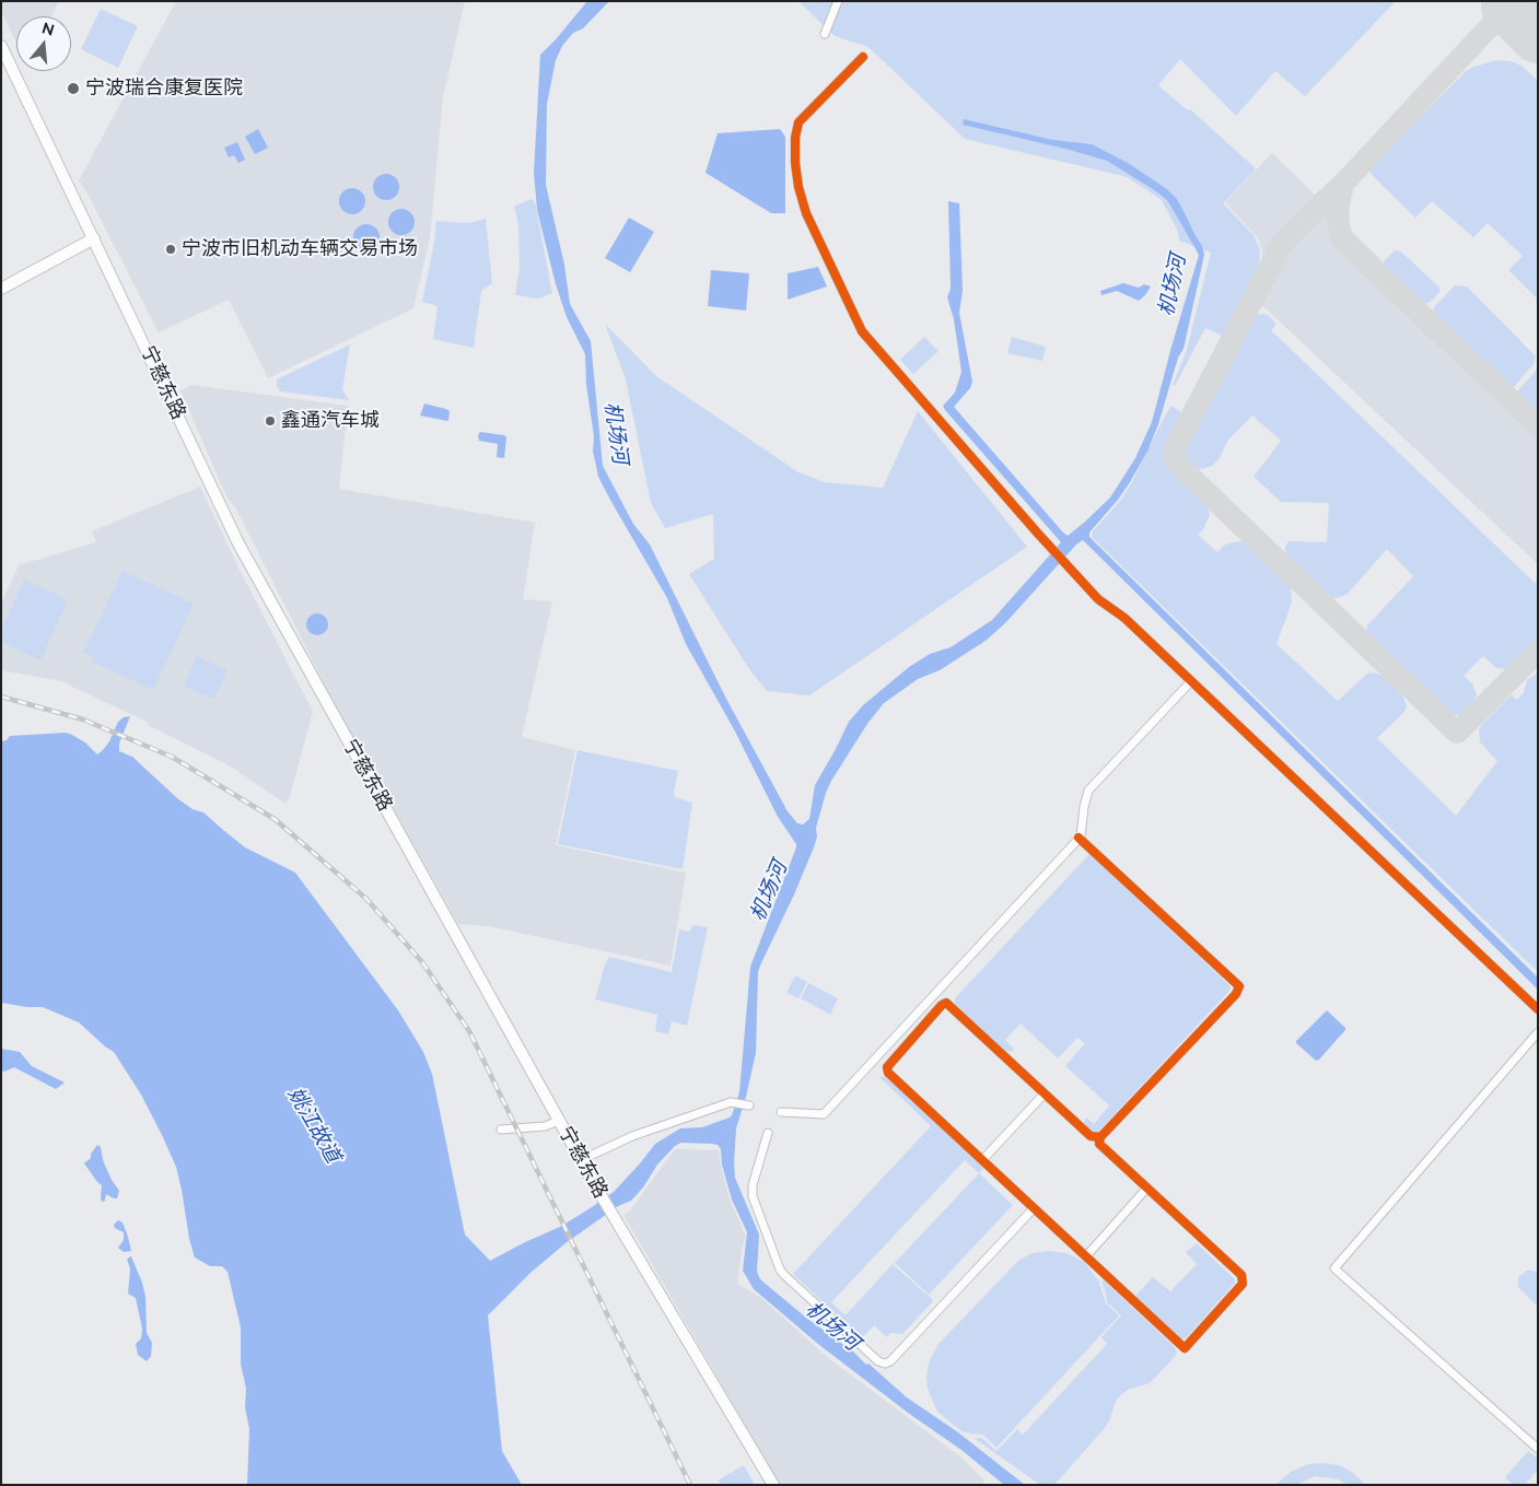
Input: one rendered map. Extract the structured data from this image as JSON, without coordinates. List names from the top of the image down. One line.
{"streets":{"main road":["宁慈东路"]},"water":["机场河","姚江故道"],"places":["宁波瑞合康复医院","宁波市旧机动车辆交易市场","鑫通汽车城"],"north":"top"}
